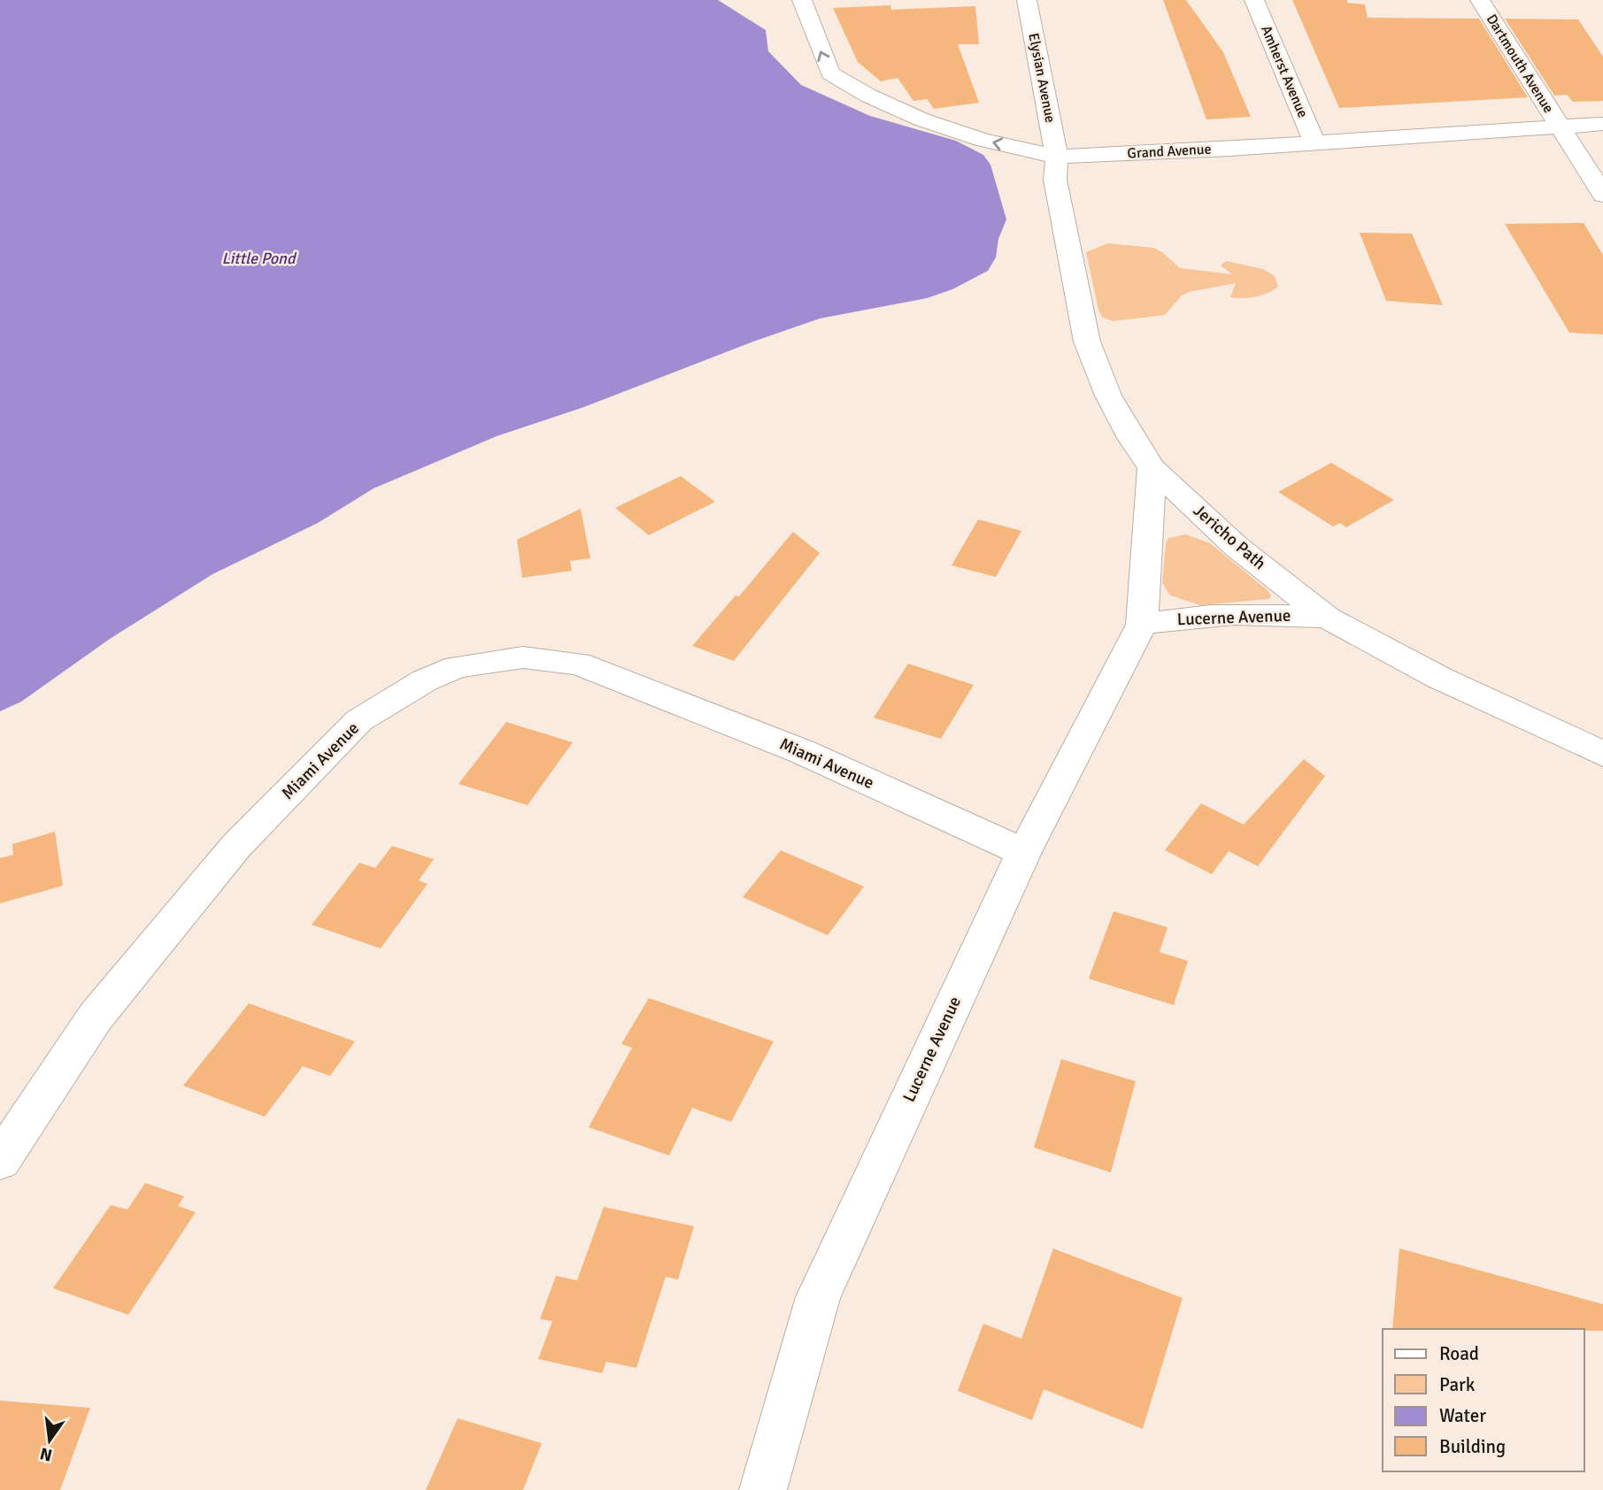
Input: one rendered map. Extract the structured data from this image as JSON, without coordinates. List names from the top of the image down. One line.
{"streets":{"street":["Dartmouth Avenue","Amherst Avenue","Elysian Avenue","Grand Avenue","Jericho Path","Lucerne Avenue","Miami Avenue"]},"crossings":[["Dartmouth Avenue","Grand Avenue"],["Amherst Avenue","Grand Avenue"],["Elysian Avenue","Grand Avenue"],["Elysian Avenue","Jericho Path"],["Grand Avenue","Jericho Path"],["Jericho Path","Lucerne Avenue"],["Lucerne Avenue","Miami Avenue"]],"water":["Little Pond"],"legend":["Road","Park","Water","Building"],"north":"bottom"}
